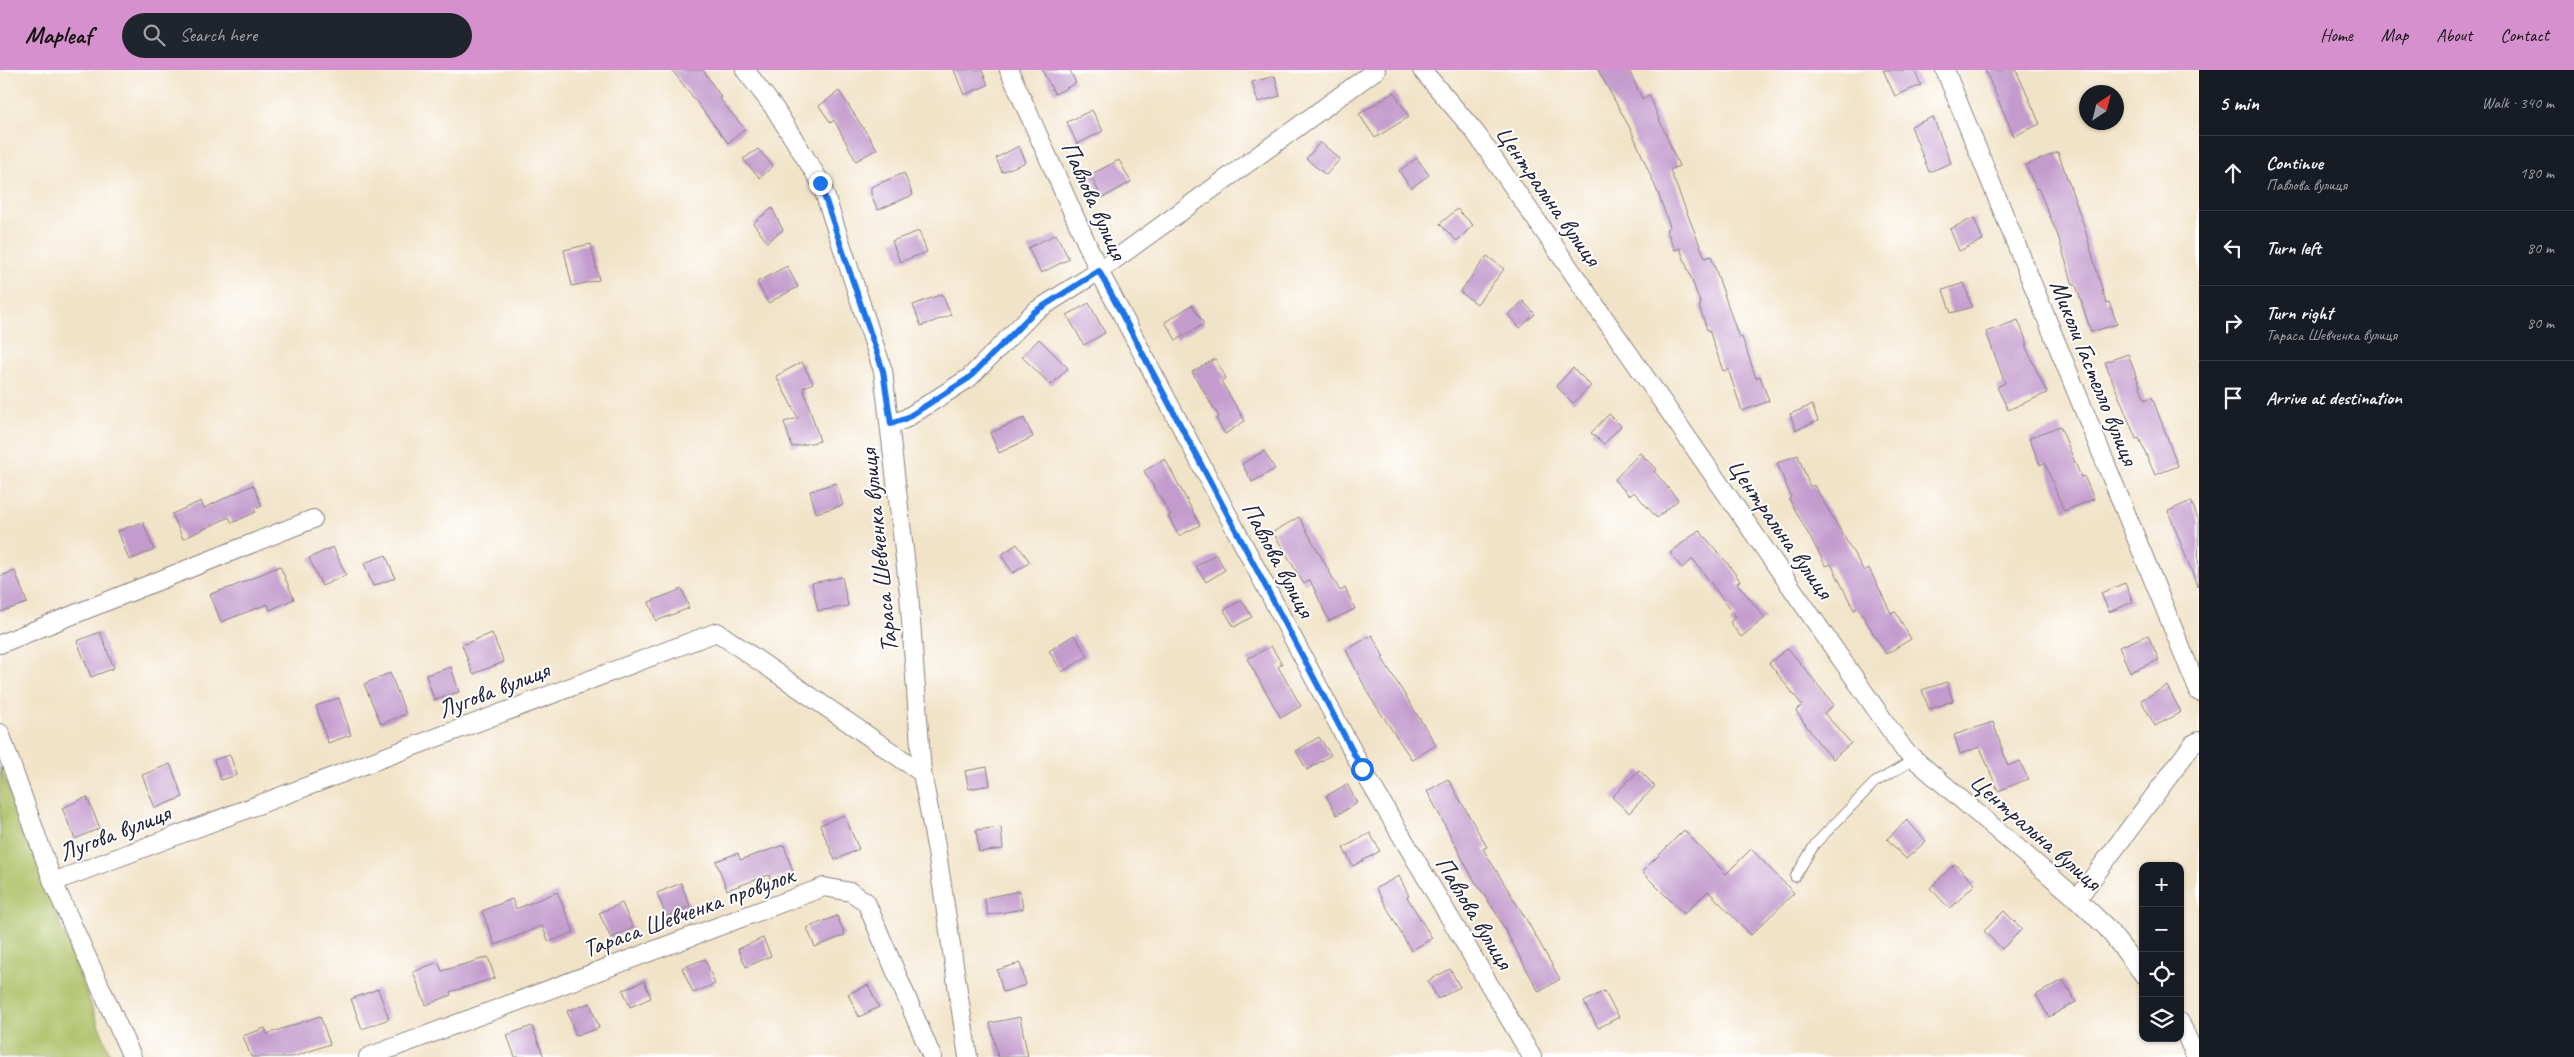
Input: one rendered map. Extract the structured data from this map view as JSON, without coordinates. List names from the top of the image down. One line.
{"streets":{"street":["Центральна вулиця","Павлова вулиця","Миколи Гастелло вулиця","Тараса Шевченка вулиця","Лугова вулиця","Тараса Шевченка провулок"]},"crossings":[["Тараса Шевченка вулиця","Лугова вулиця"]],"north":"top right","page":{"header":"Mapleaf","search":"Search here","nav":["Home","Map","About","Contact"],"heading":["5 min","Walk · 340 m"],"list":[["Continue","Павлова вулиця","180 m"],["Turn left","80 m"],["Turn right","Тараса Шевченка вулиця","80 m"],"Arrive at destination"],"map_buttons":["+","−"]}}
